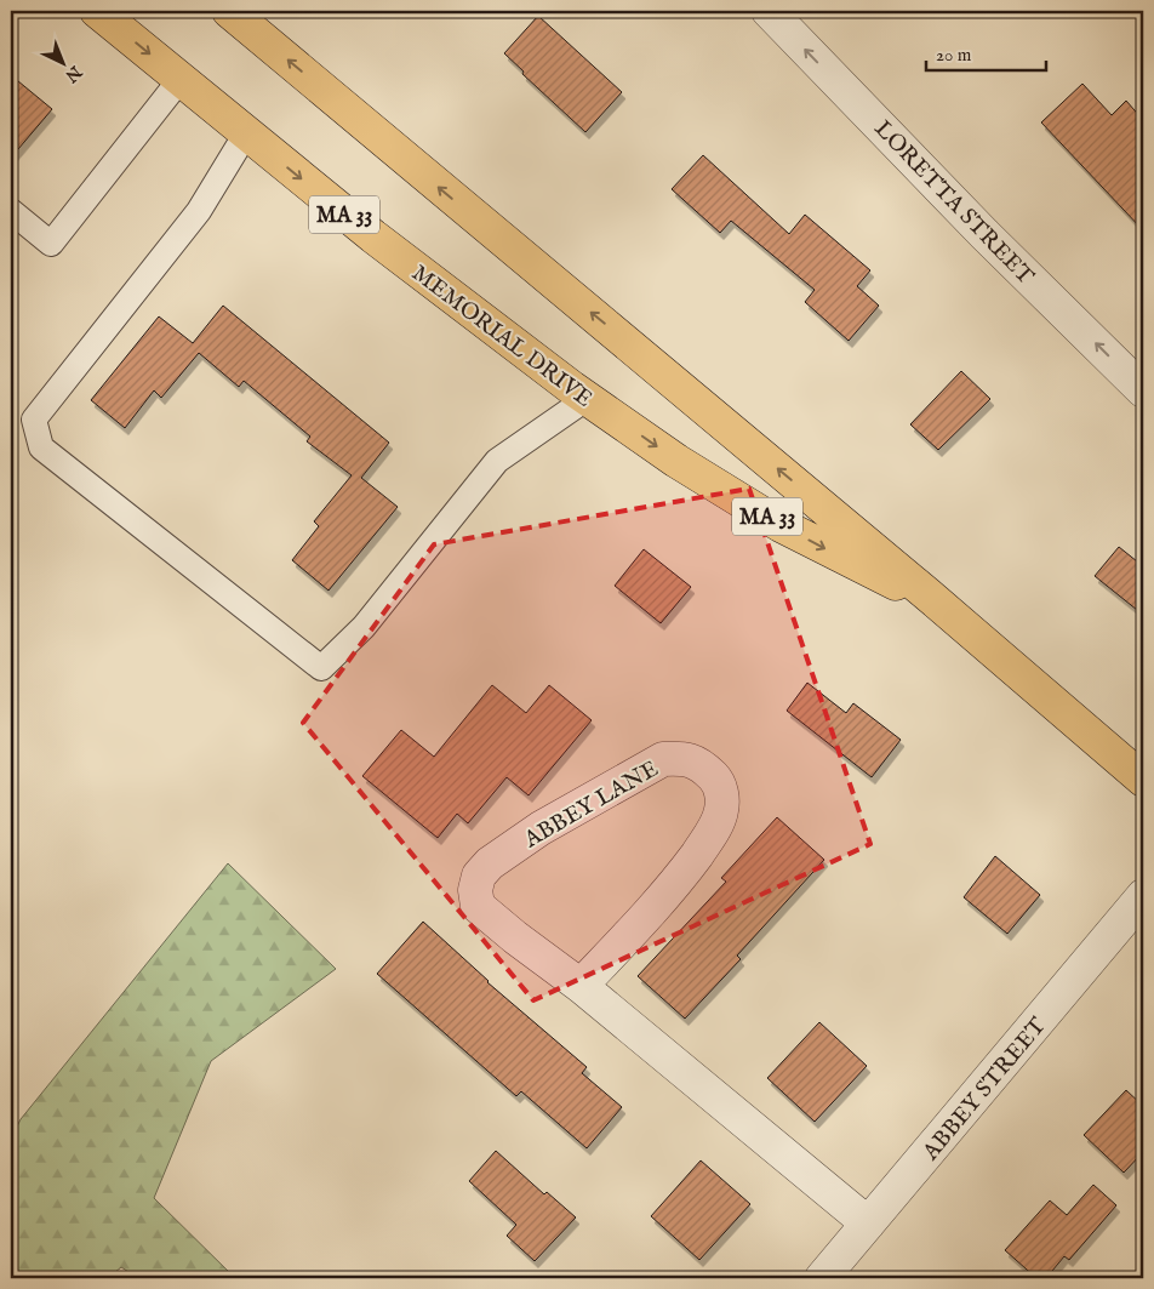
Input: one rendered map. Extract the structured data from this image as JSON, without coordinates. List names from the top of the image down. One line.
{"streets":{"main road":["MA 33","MEMORIAL DRIVE"],"street":["LORETTA STREET","ABBEY LANE","ABBEY STREET"]},"crossings":[["ABBEY LANE","ABBEY STREET"]],"one_way":["LORETTA STREET"],"scale_bar":"20 m","north":"bottom right"}
